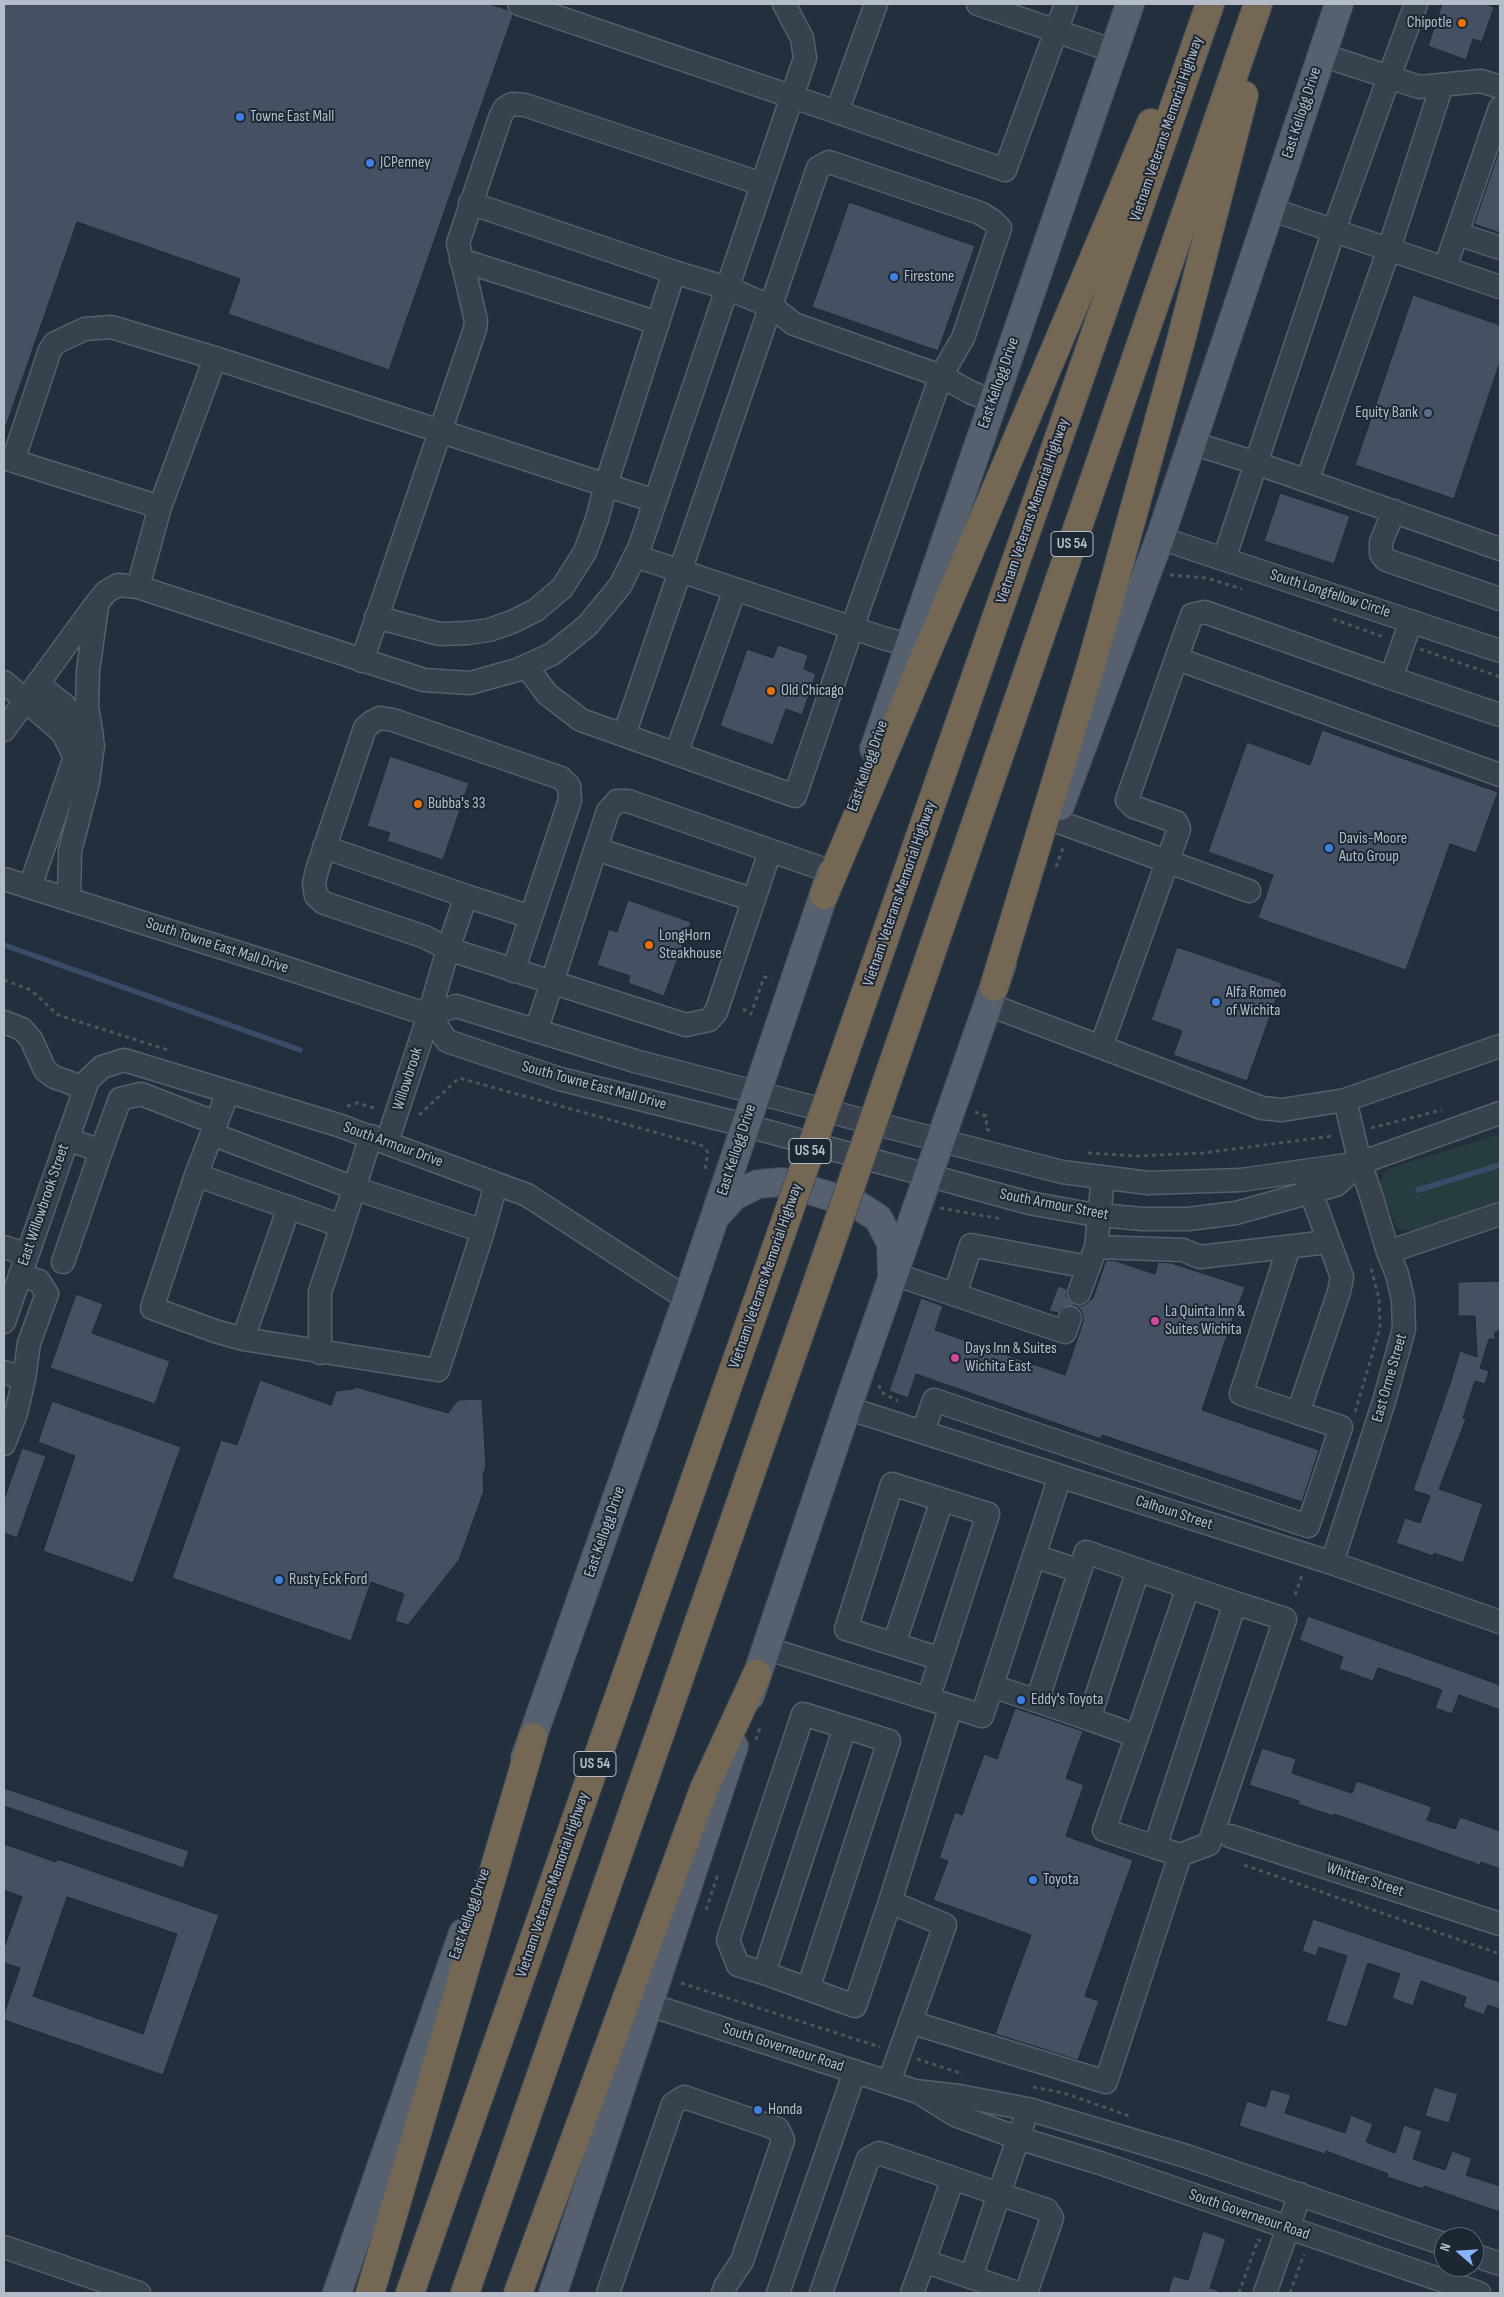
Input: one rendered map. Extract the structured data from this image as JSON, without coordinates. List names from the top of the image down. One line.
{"streets":{"highway":["Vietnam Veterans Memorial Highway","US 54"],"main road":["East Kellogg Drive"],"street":["South Longfellow Circle","South Towne East Mall Drive","Willowbrook","South Armour Drive","East Willowbrook Street","South Armour Street","East Orme Street","Calhoun Street","Whittier Street","South Governeour Road"]},"crossings":[["East Kellogg Drive","South Longfellow Circle"],["East Kellogg Drive","South Towne East Mall Drive"],["East Kellogg Drive","South Armour Drive"],["East Kellogg Drive","South Armour Street"],["South Towne East Mall Drive","Willowbrook"],["South Towne East Mall Drive","South Armour Street"],["Willowbrook","South Armour Drive"],["South Armour Drive","East Willowbrook Street"],["South Armour Street","East Orme Street"],["East Orme Street","Calhoun Street"]],"places":["Chipotle","Towne East Mall","JCPenney","Firestone","Equity Bank","Old Chicago","Bubba's 33","Davis-Moore Auto Group","LongHorn Steakhouse","Alfa Romeo of Wichita","La Quinta Inn & Suites Wichita","Days Inn & Suites Wichita East","Rusty Eck Ford","Eddy's Toyota","Toyota","Honda"],"north":"left"}
